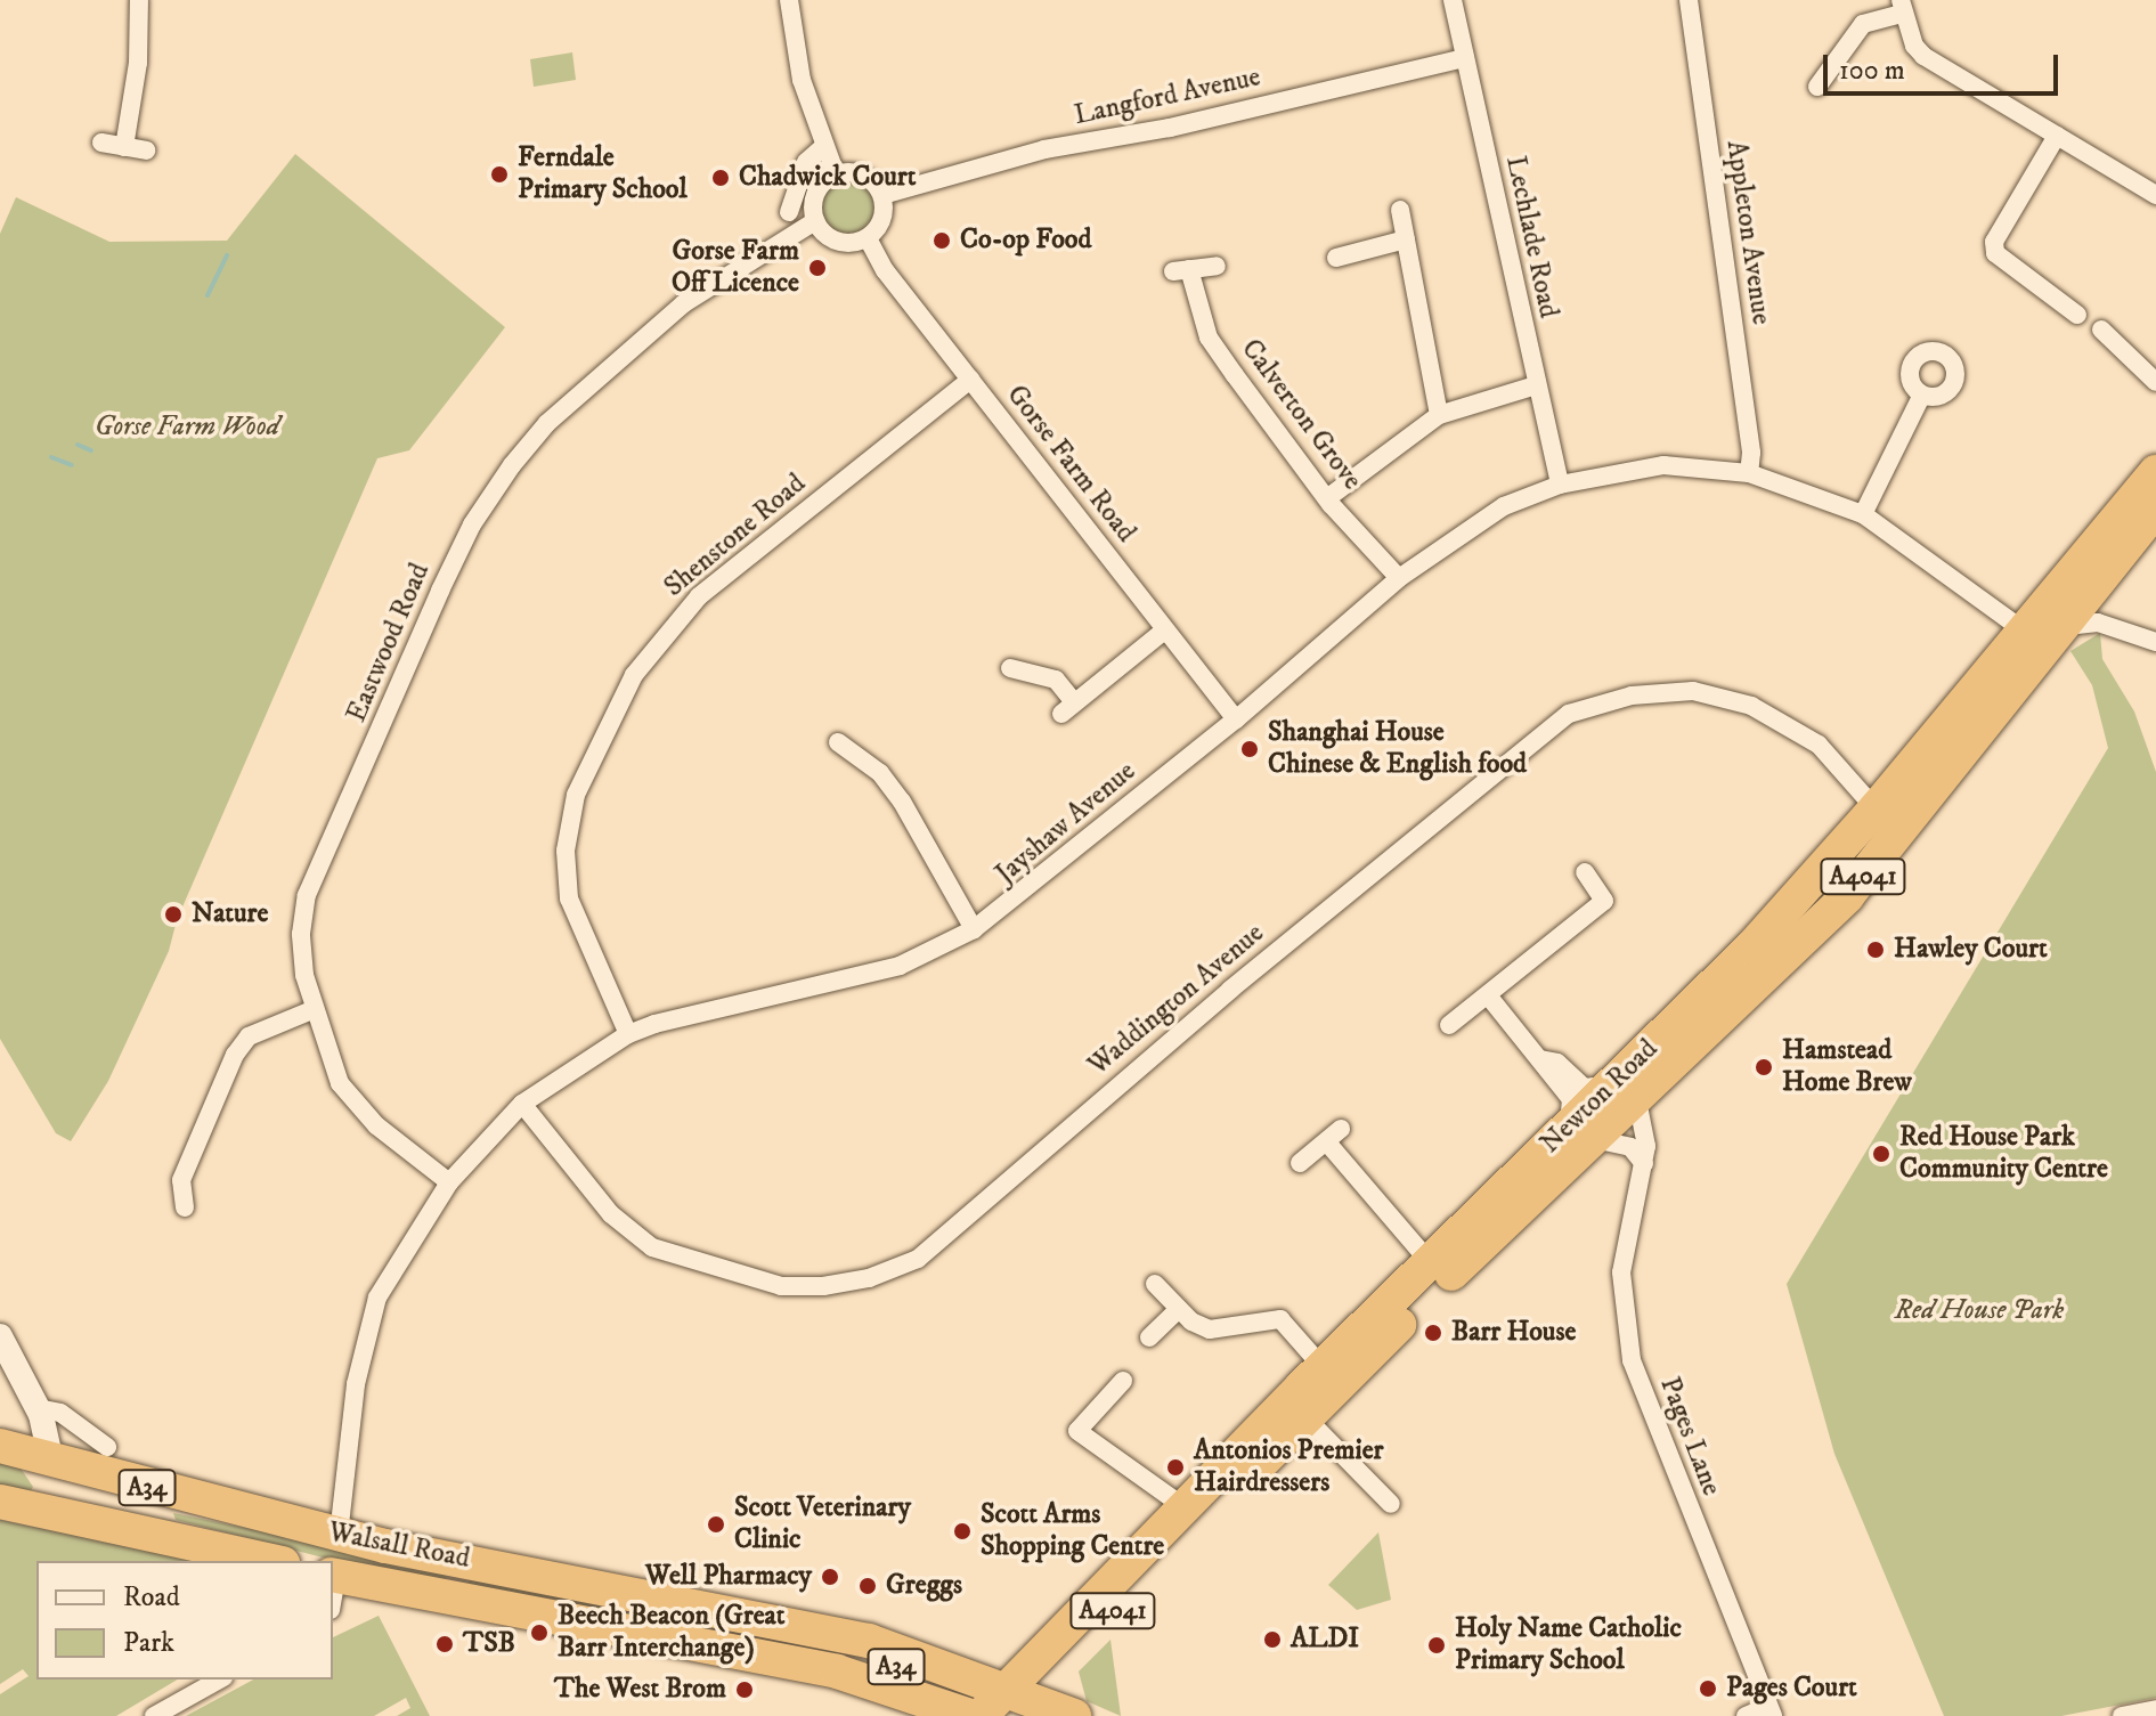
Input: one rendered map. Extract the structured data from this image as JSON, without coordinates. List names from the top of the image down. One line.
{"streets":{"highway":["A4041","Newton Road","A34","Walsall Road"],"street":["Langford Avenue","Appleton Avenue","Lechlade Road","Calverton Grove","Gorse Farm Road","Shenstone Road","Eastwood Road","Jayshaw Avenue","Waddington Avenue","Pages Lane"]},"crossings":[["Langford Avenue","Lechlade Road"],["Langford Avenue","Gorse Farm Road"],["Langford Avenue","Eastwood Road"],["Appleton Avenue","Jayshaw Avenue"],["Lechlade Road","Jayshaw Avenue"],["Calverton Grove","Jayshaw Avenue"],["Gorse Farm Road","Shenstone Road"],["Gorse Farm Road","Eastwood Road"],["Gorse Farm Road","Jayshaw Avenue"],["Shenstone Road","Jayshaw Avenue"],["Eastwood Road","Jayshaw Avenue"],["Jayshaw Avenue","Waddington Avenue"],["Jayshaw Avenue","Newton Road"],["Jayshaw Avenue","Walsall Road"],["Waddington Avenue","Newton Road"],["Newton Road","Pages Lane"],["Newton Road","A34"],["Newton Road","Walsall Road"],["A34","Walsall Road"]],"parks":["Gorse Farm Wood","Red House Park"],"places":["Ferndale Primary School","Chadwick Court","Co-op Food","Gorse Farm Off Licence","Shanghai House Chinese & English food","Nature","Hawley Court","Hamstead Home Brew","Red House Park Community Centre","Barr House","Antonios Premier Hairdressers","Scott Veterinary Clinic","Scott Arms Shopping Centre","Well Pharmacy","Greggs","Beech Beacon (Great Barr Interchange)","ALDI","TSB","Holy Name Catholic Primary School","Pages Court","The West Brom"],"legend":["Road","Park"],"scale_bar":"100 m"}
